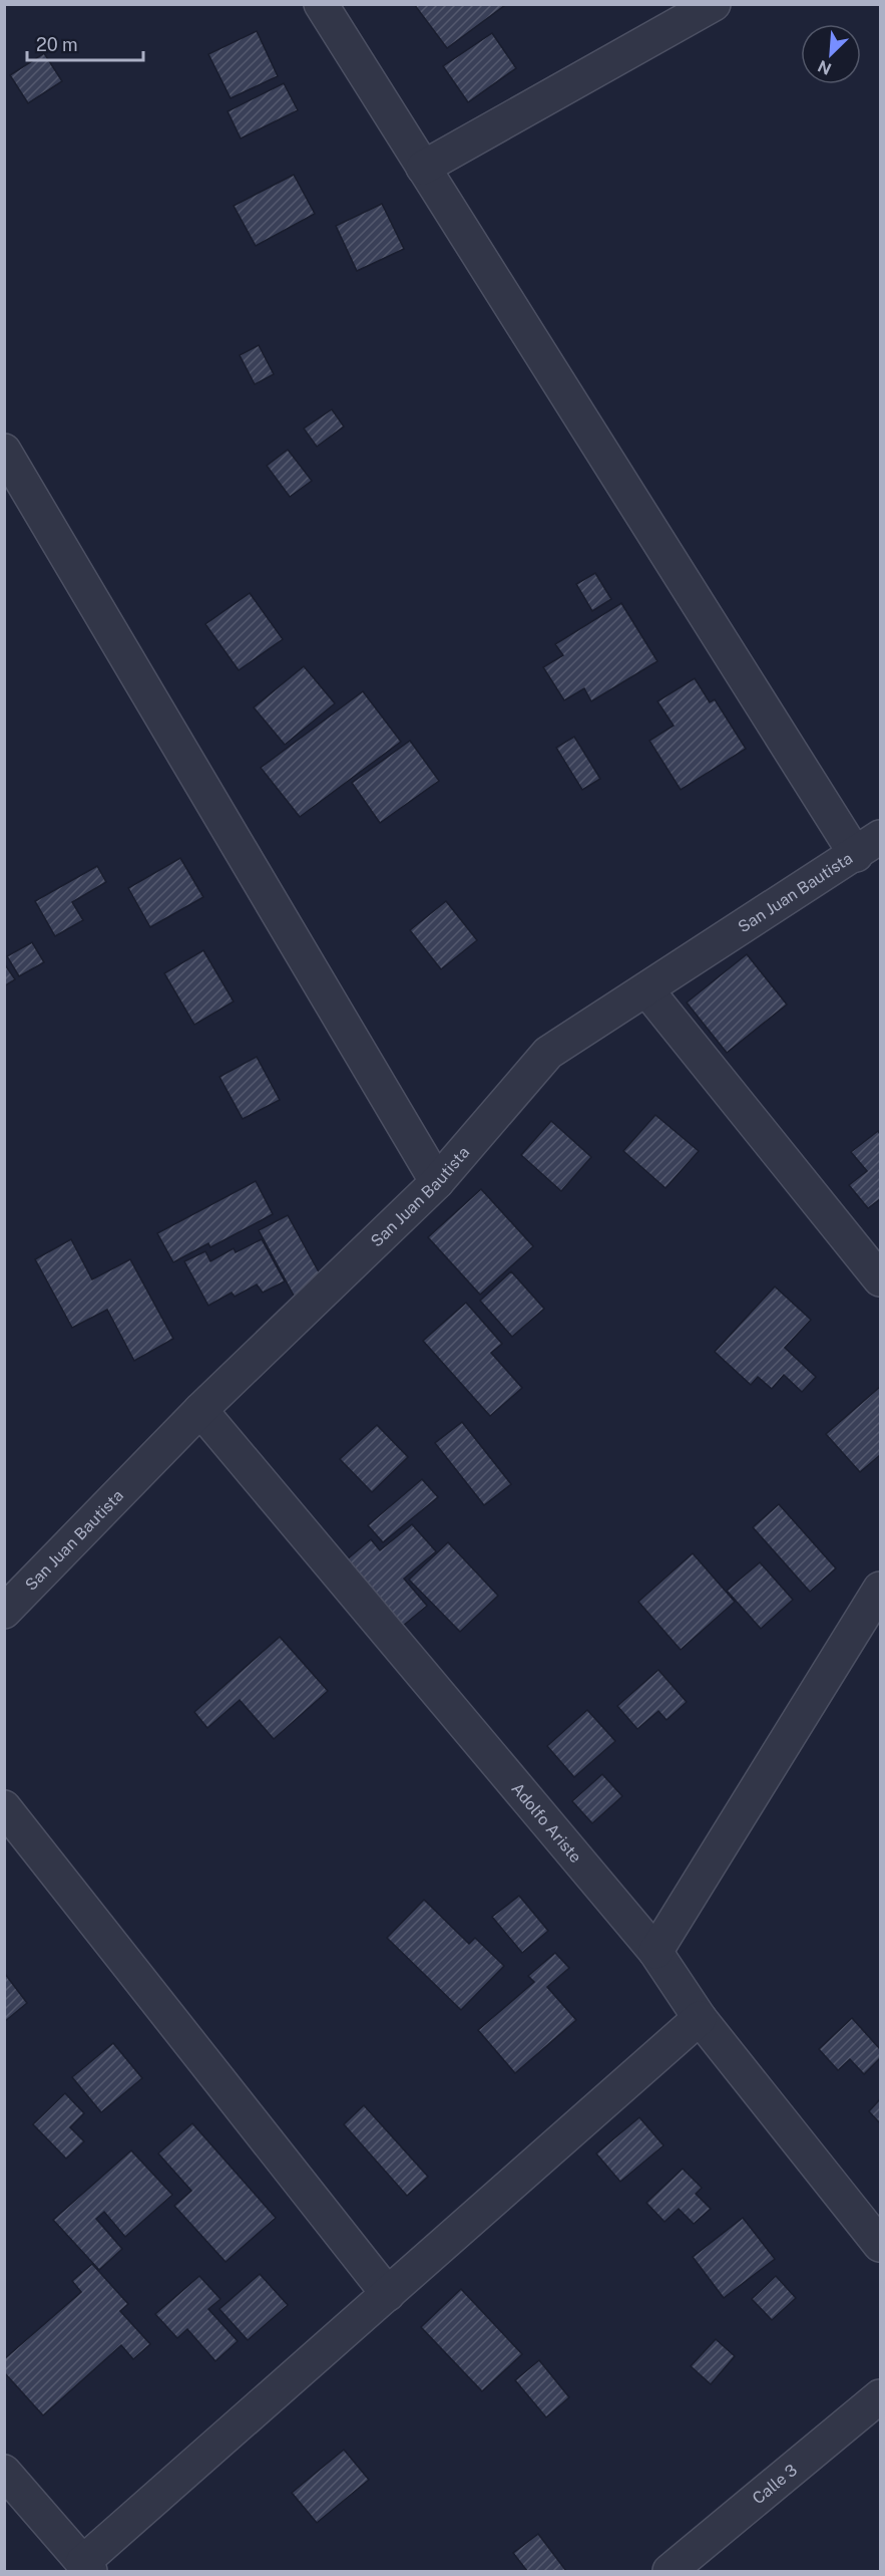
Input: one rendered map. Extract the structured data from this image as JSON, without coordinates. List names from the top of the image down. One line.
{"streets":{"street":["San Juan Bautista","Adolfo Ariste","Calle 3"]},"crossings":[["San Juan Bautista","Adolfo Ariste"]],"scale_bar":"20 m","north":"bottom left"}
